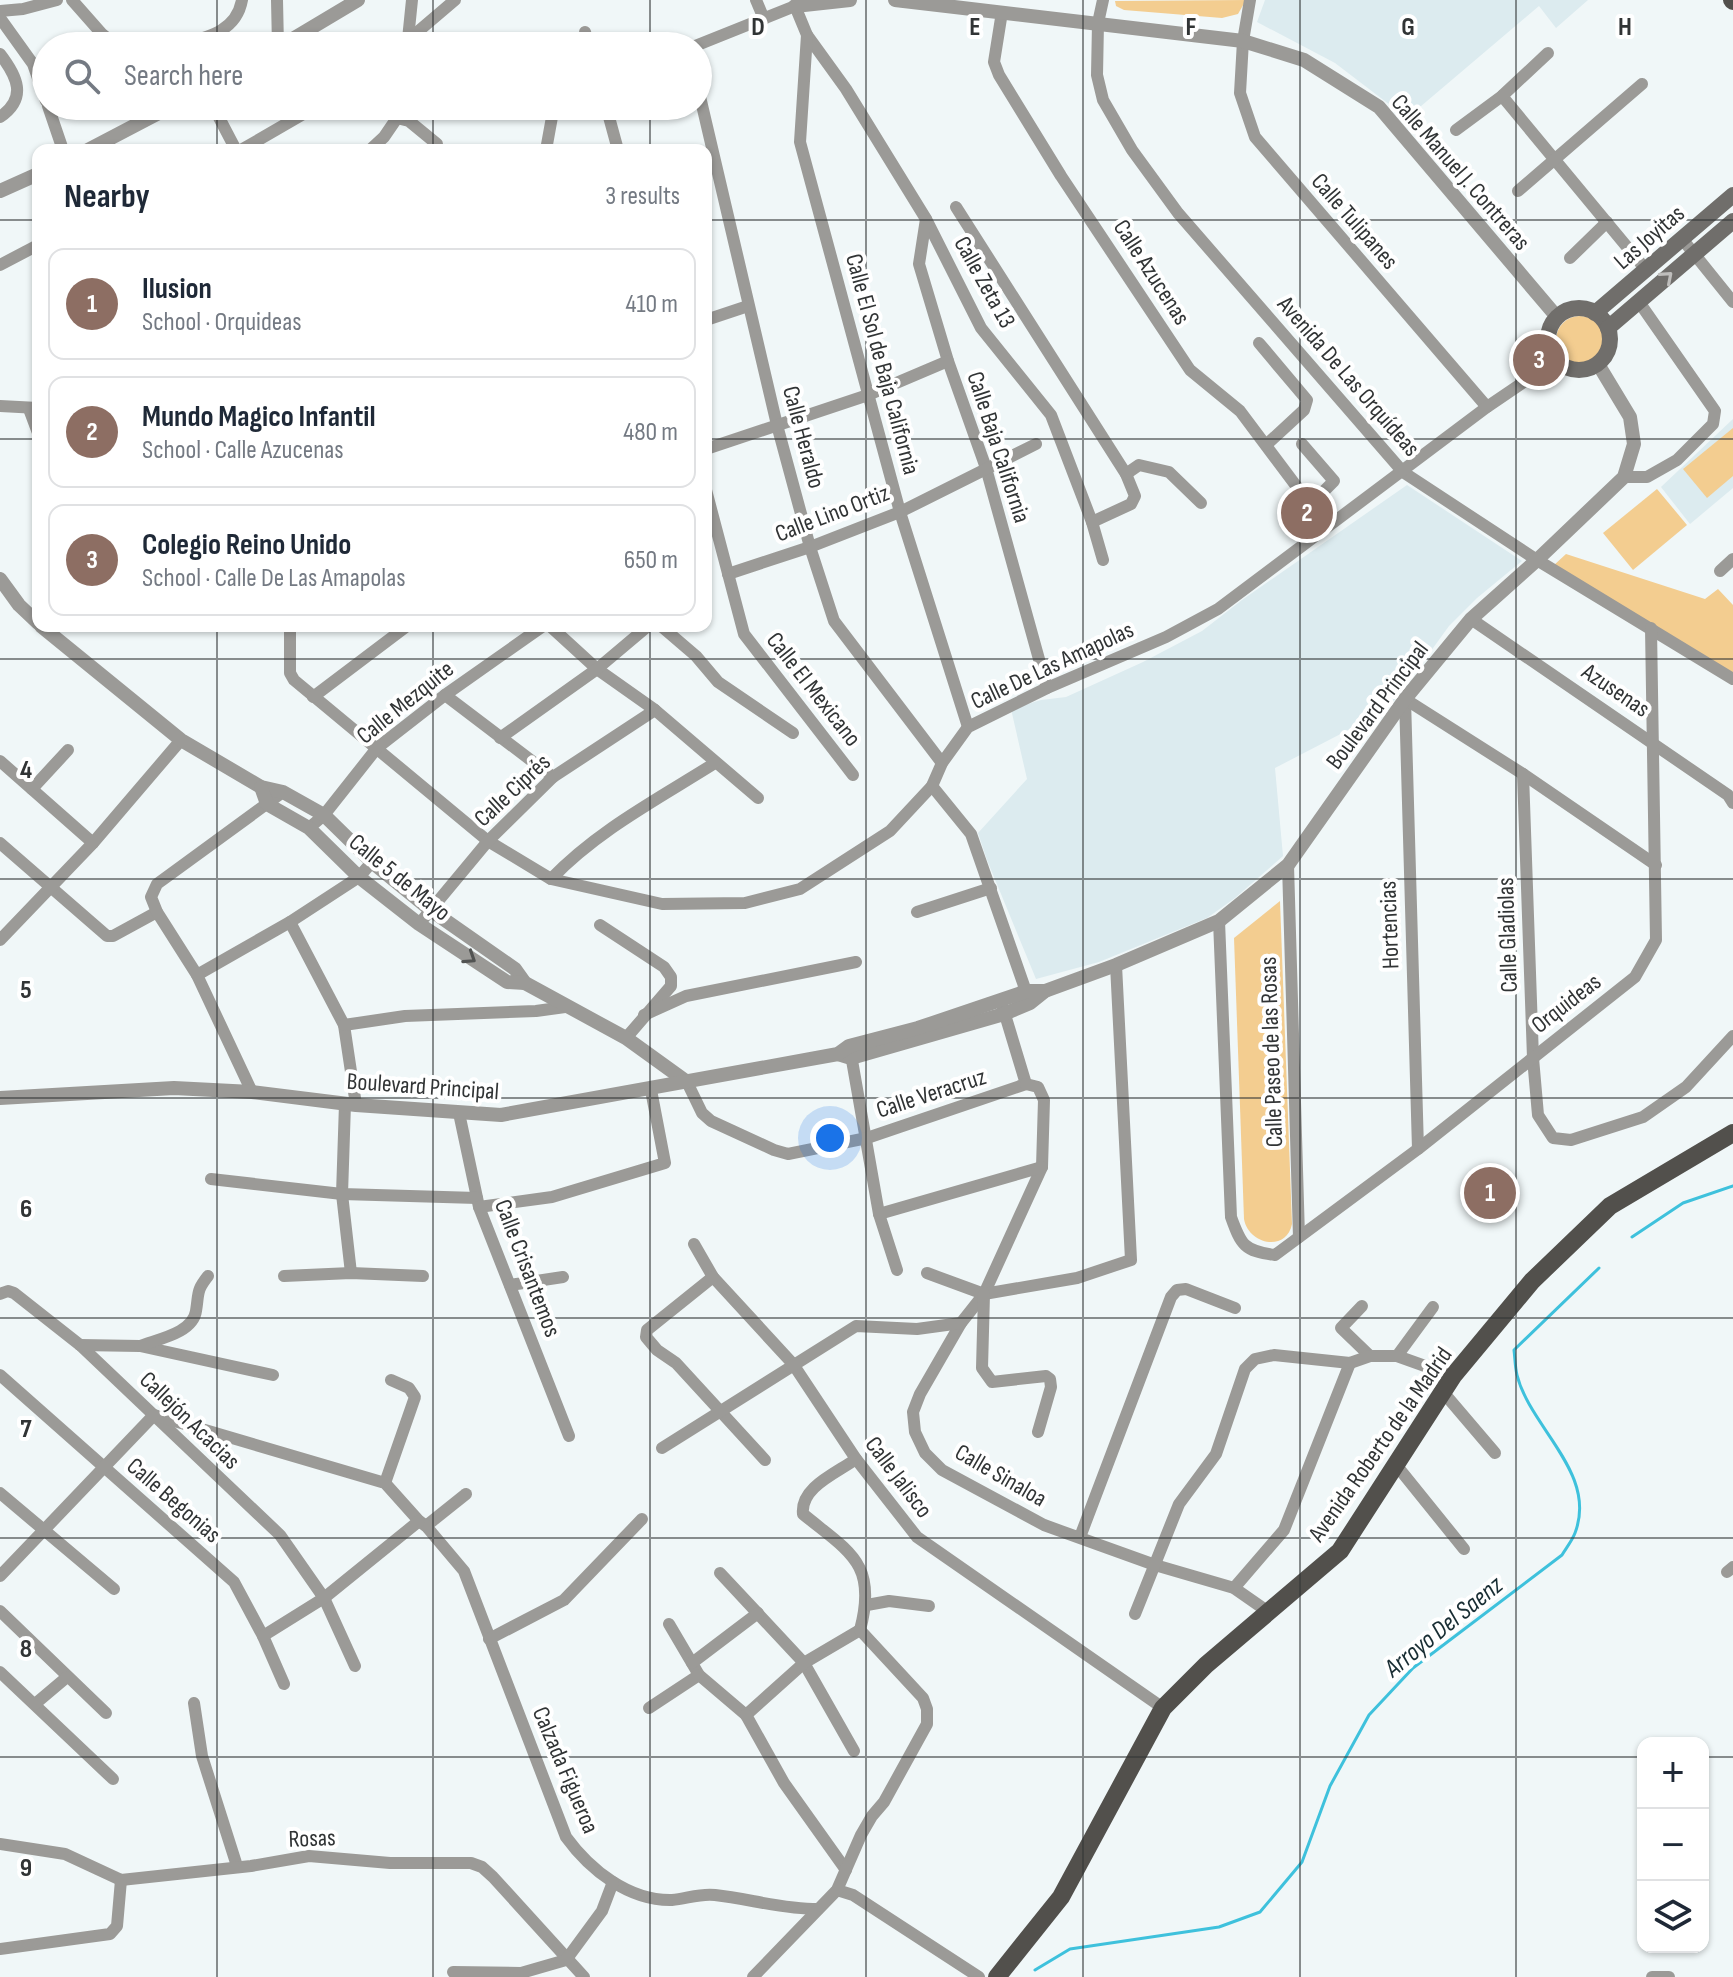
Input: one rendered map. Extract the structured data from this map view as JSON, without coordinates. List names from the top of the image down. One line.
{"streets":{"main road":["Las Joyitas","Avenida Roberto de la Madrid"],"street":["Calle Manuel J. Contreras","Calle Tulipanes","Calle Azucenas","Calle Zeta 13","Calle El Sol de Baja California","Avenida De Las Orquídeas","Calle Heraldo","Calle Baja California","Calle Lino Ortiz","Calle De Las Amapolas","Calle El Mexicano","Azusenas","Calle Mezquite","Boulevard Principal","Calle Ciprés","Calle 5 de Mayo","Hortencias","Calle Gladiolas","Orquideas","Calle Paseo de las Rosas","Calle Veracruz","Calle Crisantemos","Callejón Acacias","Calle Sinaloa","Calle Jalisco","Calle Begonias","Calzada Figueroa","Rosas"]},"crossings":[["Calle Manuel J. Contreras","Calle Tulipanes"],["Calle Manuel J. Contreras","Las Joyitas"],["Calle Manuel J. Contreras","Calle Azucenas"],["Calle Manuel J. Contreras","Avenida De Las Orquídeas"],["Calle Manuel J. Contreras","Calle De Las Amapolas"],["Calle Tulipanes","Calle De Las Amapolas"],["Las Joyitas","Calle De Las Amapolas"],["Calle Azucenas","Calle De Las Amapolas"],["Calle Zeta 13","Calle El Sol de Baja California"],["Calle Zeta 13","Calle Baja California"],["Calle El Sol de Baja California","Calle Lino Ortiz"],["Calle El Sol de Baja California","Calle De Las Amapolas"],["Avenida De Las Orquídeas","Calle De Las Amapolas"],["Avenida De Las Orquídeas","Boulevard Principal"],["Avenida De Las Orquídeas","Orquideas"],["Calle Heraldo","Calle Lino Ortiz"],["Calle Heraldo","Calle De Las Amapolas"],["Calle Baja California","Calle Lino Ortiz"],["Calle Baja California","Calle De Las Amapolas"],["Calle Lino Ortiz","Calle El Mexicano"],["Calle De Las Amapolas","Calle Mezquite"],["Calle De Las Amapolas","Calle Ciprés"],["Azusenas","Boulevard Principal"],["Azusenas","Orquideas"],["Calle Mezquite","Calle 5 de Mayo"],["Boulevard Principal","Calle 5 de Mayo"],["Boulevard Principal","Hortencias"],["Boulevard Principal","Calle Paseo de las Rosas"],["Boulevard Principal","Calle Veracruz"],["Boulevard Principal","Calle Crisantemos"],["Calle Ciprés","Calle 5 de Mayo"],["Calle 5 de Mayo","Calle Veracruz"],["Hortencias","Orquideas"],["Calle Gladiolas","Orquideas"],["Orquideas","Calle Paseo de las Rosas"],["Avenida Roberto de la Madrid","Calle Sinaloa"],["Avenida Roberto de la Madrid","Calle Jalisco"]],"water":["Arroyo Del Saenz"],"page":{"search":"Search here","heading":["Nearby","3 results"],"list":[{"mark":"1","name":"Ilusion","note":"School · Orquideas","value":"410 m"},{"mark":"2","name":"Mundo Magico Infantil","note":"School · Calle Azucenas","value":"480 m"},{"mark":"3","name":"Colegio Reino Unido","note":"School · Calle De Las Amapolas","value":"650 m"}],"pins":["3","2","1"],"map_buttons":["+","−"]},"grid":{"columns":["D","E","F","G","H"],"rows":["4","5","6","7","8","9"]}}
